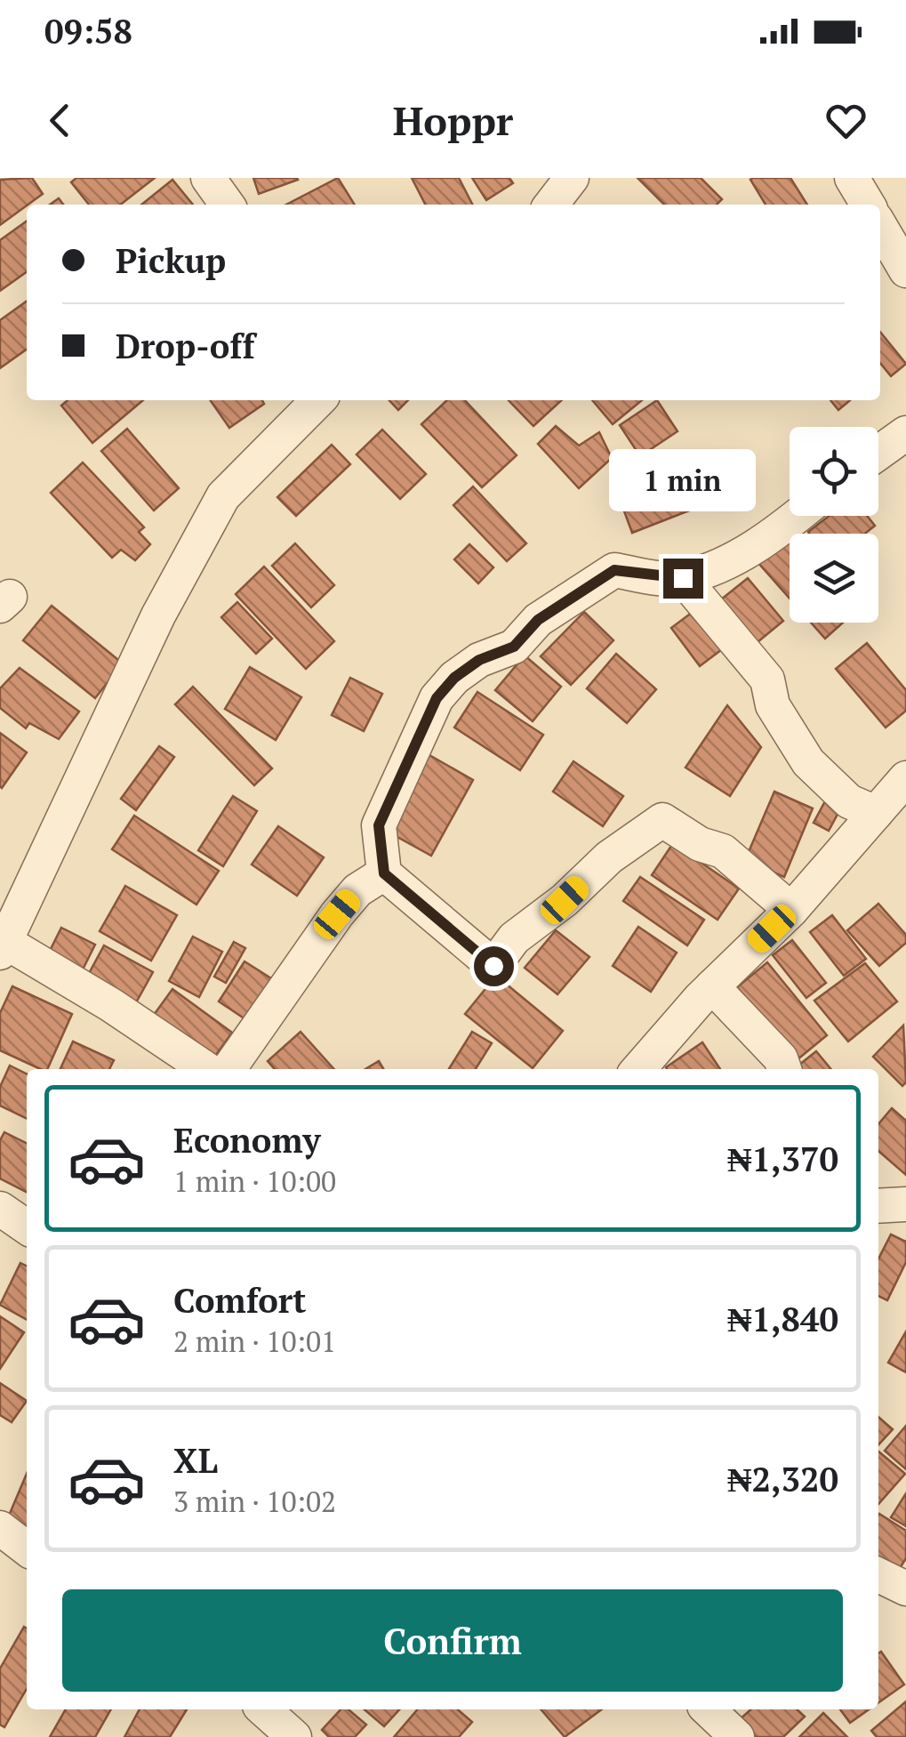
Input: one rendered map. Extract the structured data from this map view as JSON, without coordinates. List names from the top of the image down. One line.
{"page":{"status":"09:58","header":"Hoppr","banner":["Pickup","Drop-off"],"bubble":"1 min","list":[{"name":"Economy","note":"1 min · 10:00","value":"₦1,370"},{"name":"Comfort","note":"2 min · 10:01","value":"₦1,840"},{"name":"XL","note":"3 min · 10:02","value":"₦2,320"}],"buttons":"Confirm"}}
